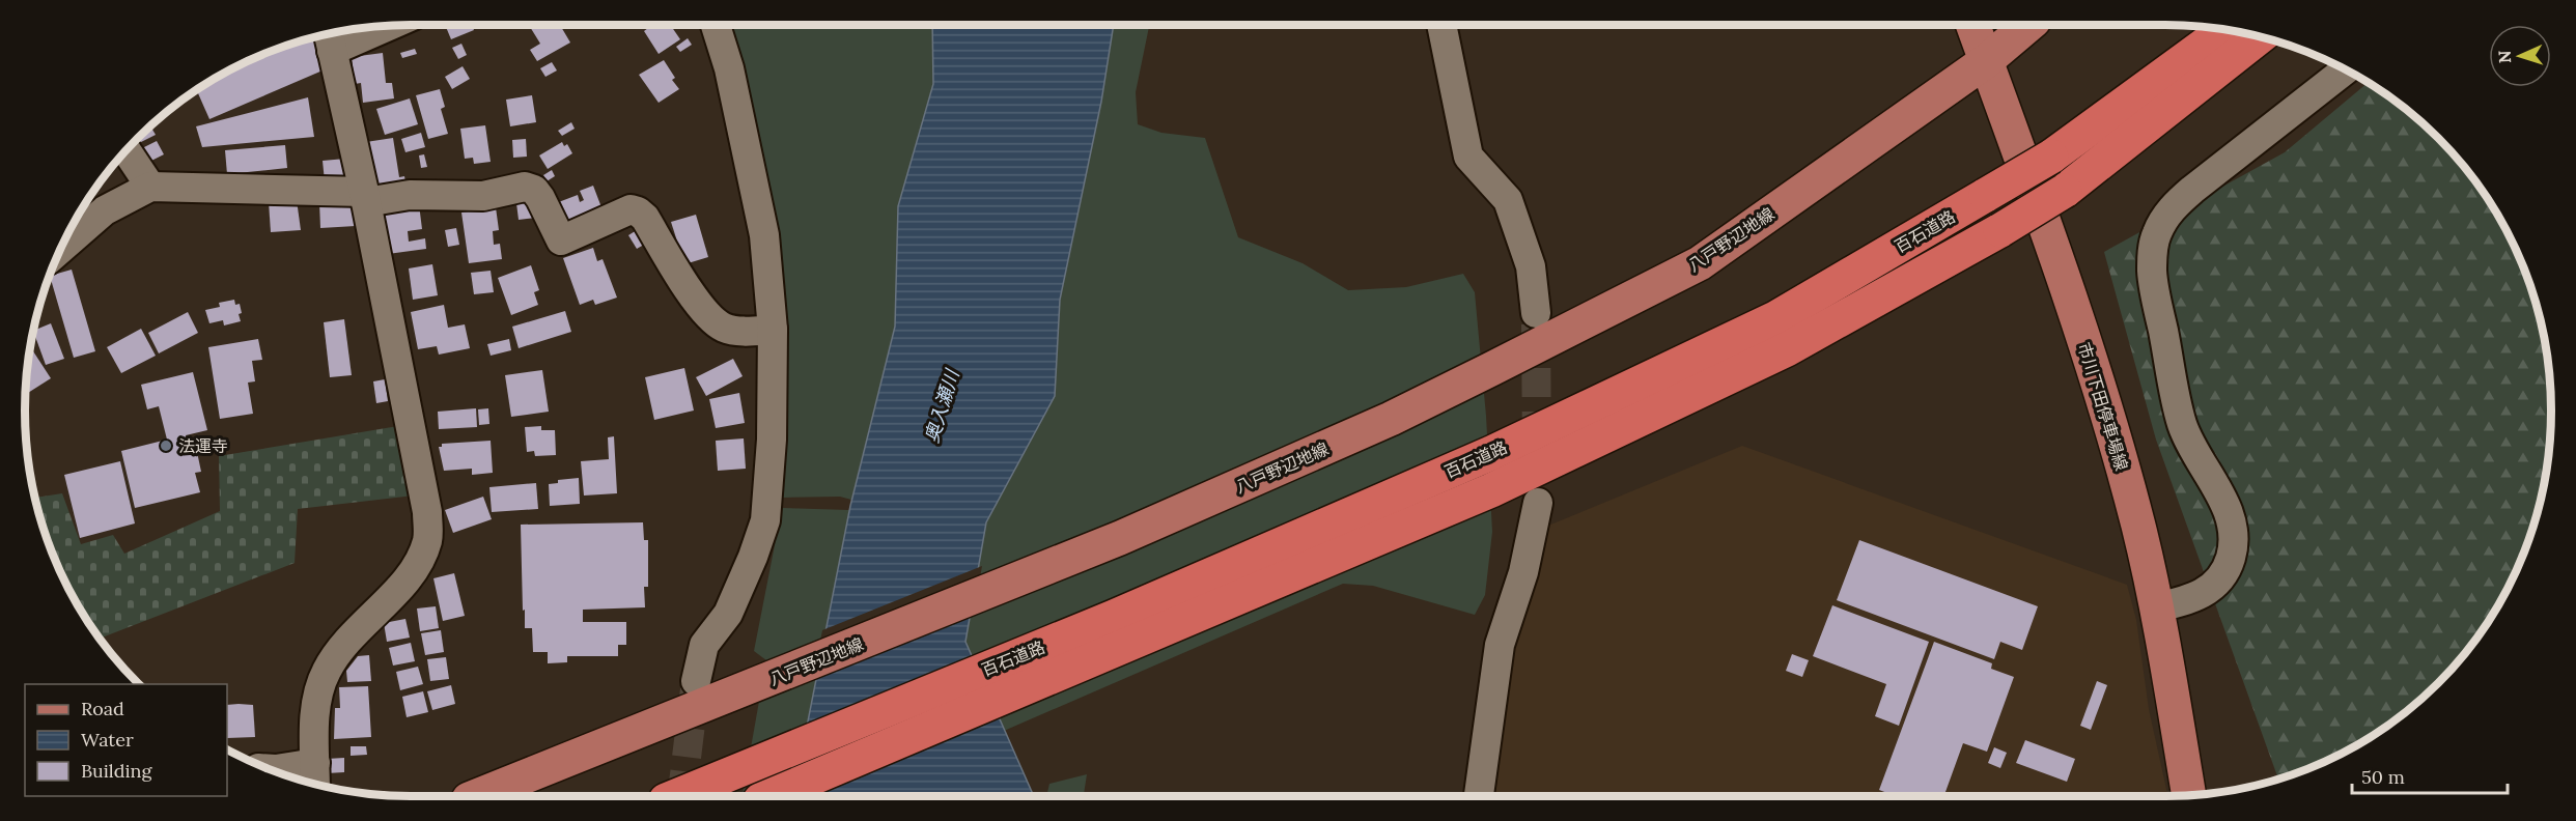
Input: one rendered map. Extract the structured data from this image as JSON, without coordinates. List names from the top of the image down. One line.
{"streets":{"highway":["百石道路"],"main road":["八戸野辺地線","市川下田停車場線"]},"crossings":[["八戸野辺地線","市川下田停車場線"]],"water":["奥入瀬川"],"places":["法運寺"],"legend":["Road","Water","Building"],"scale_bar":"50 m","north":"left"}
